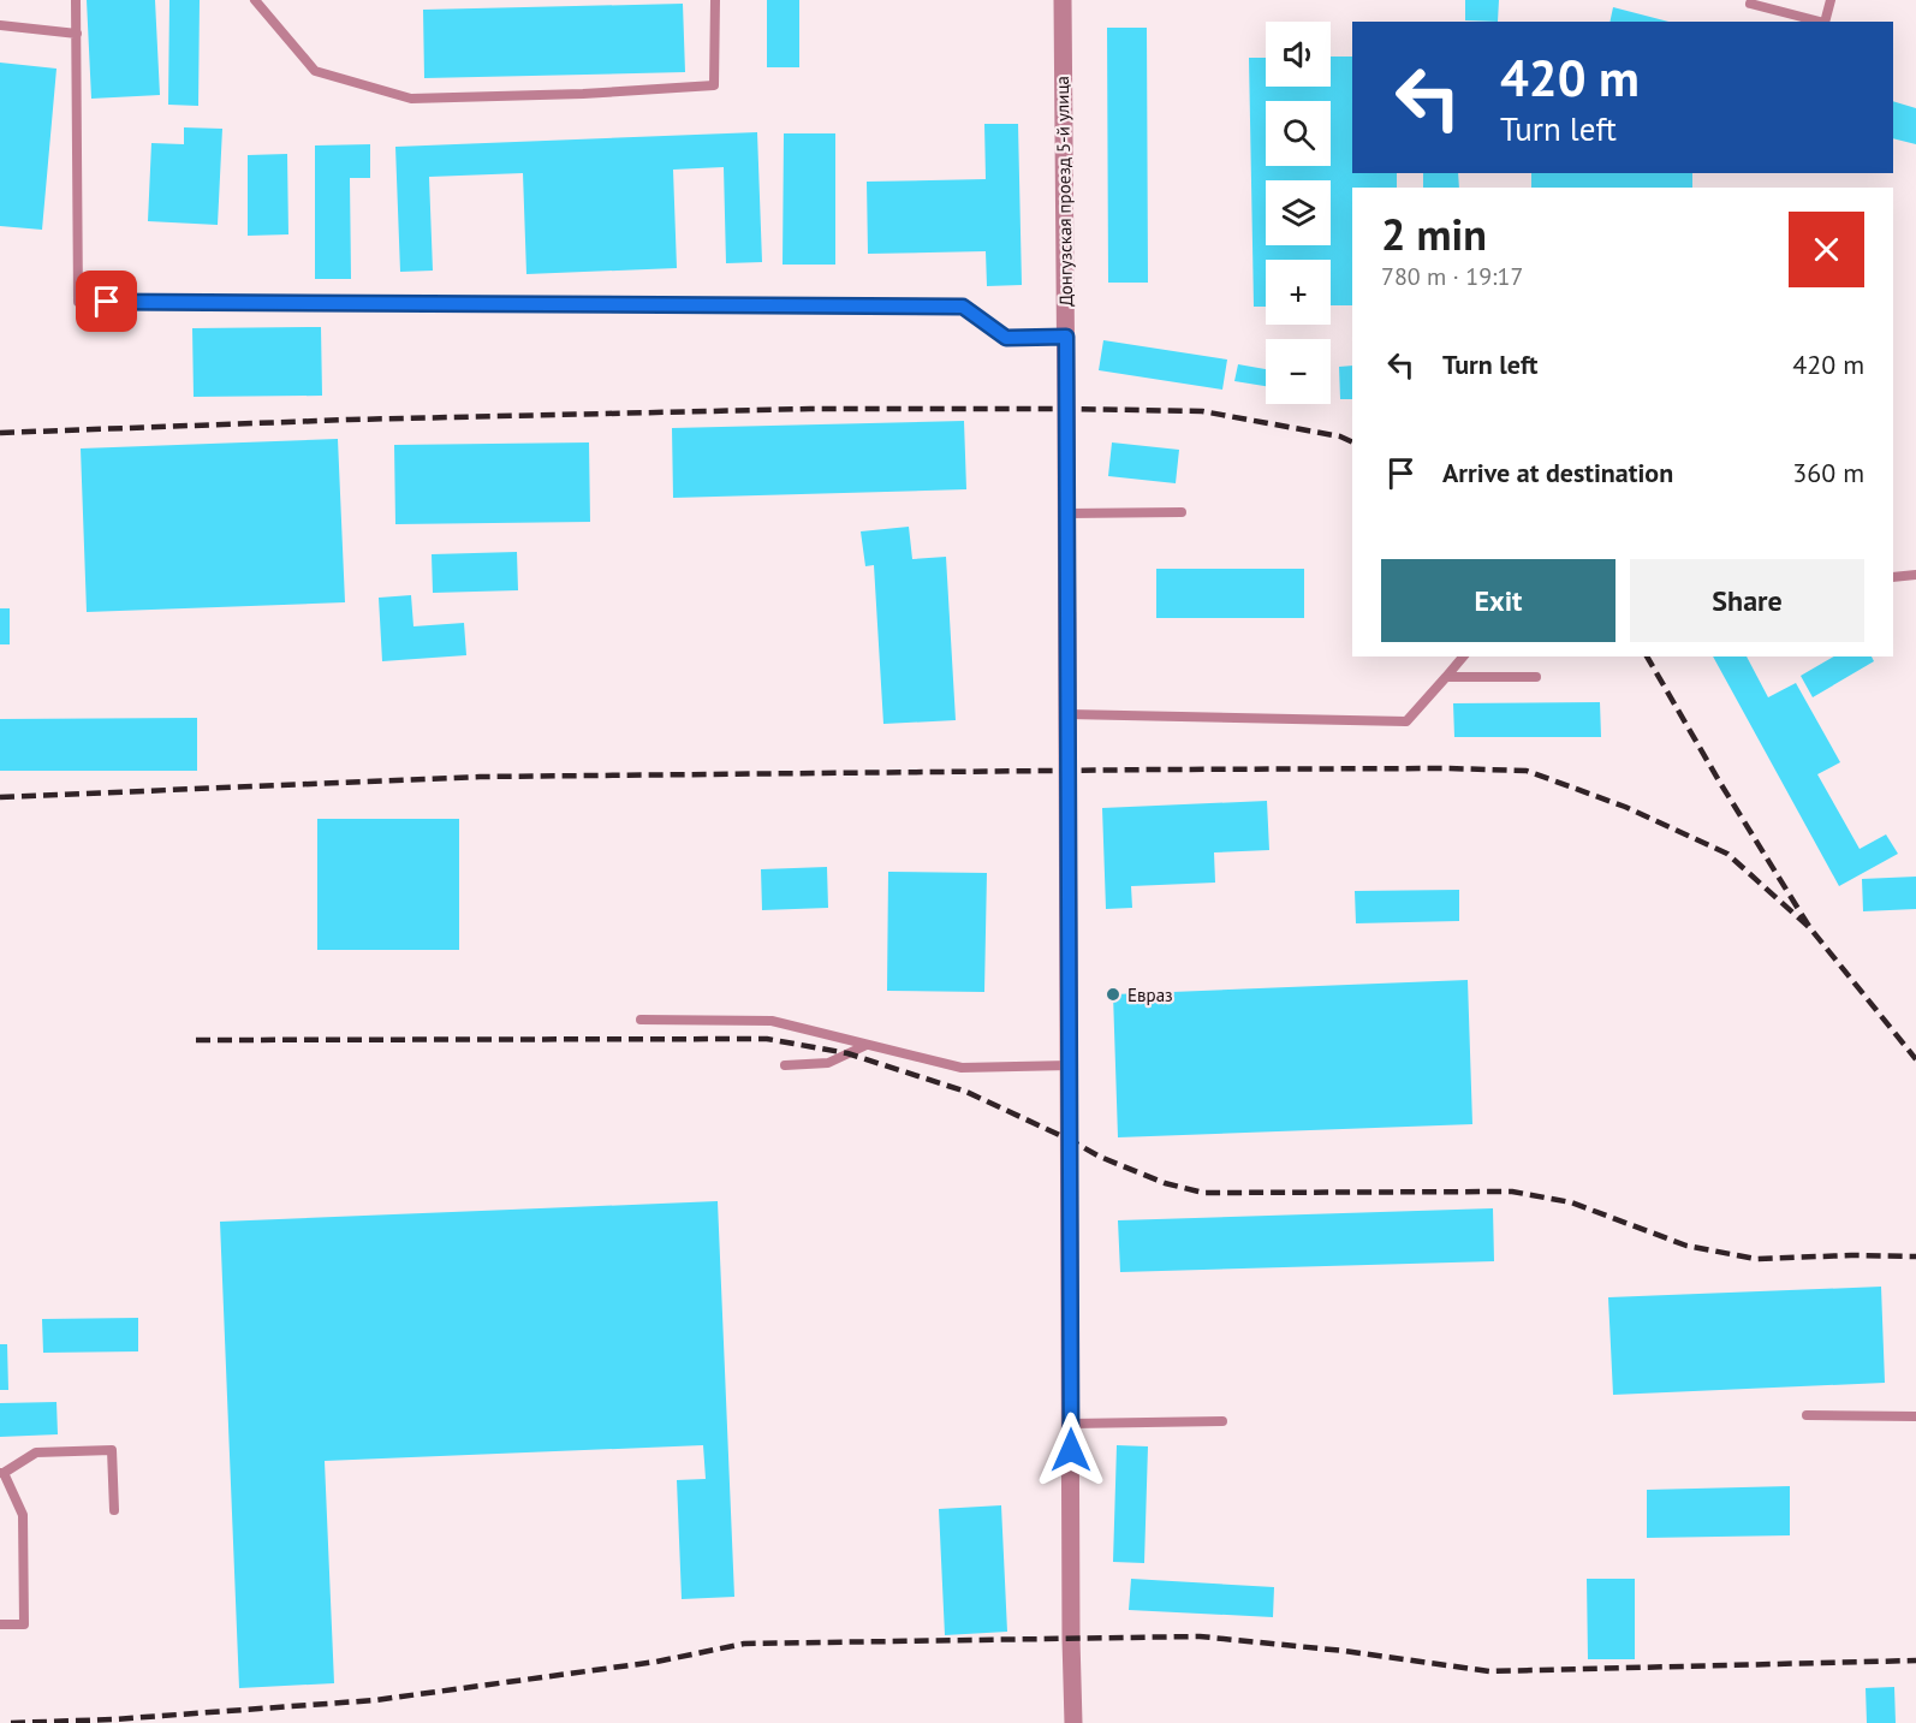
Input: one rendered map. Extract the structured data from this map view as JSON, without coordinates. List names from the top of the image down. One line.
{"streets":{"street":["Донгузская проезд 5-й улица"]},"places":["Евраз"],"page":{"map_buttons":["+","−"],"turn":["420 m","Turn left"],"heading":["2 min","780 m · 19:17"],"list":[{"name":"Turn left","value":"420 m"},{"name":"Arrive at destination","value":"360 m"}],"buttons":["Exit","Share"]}}
